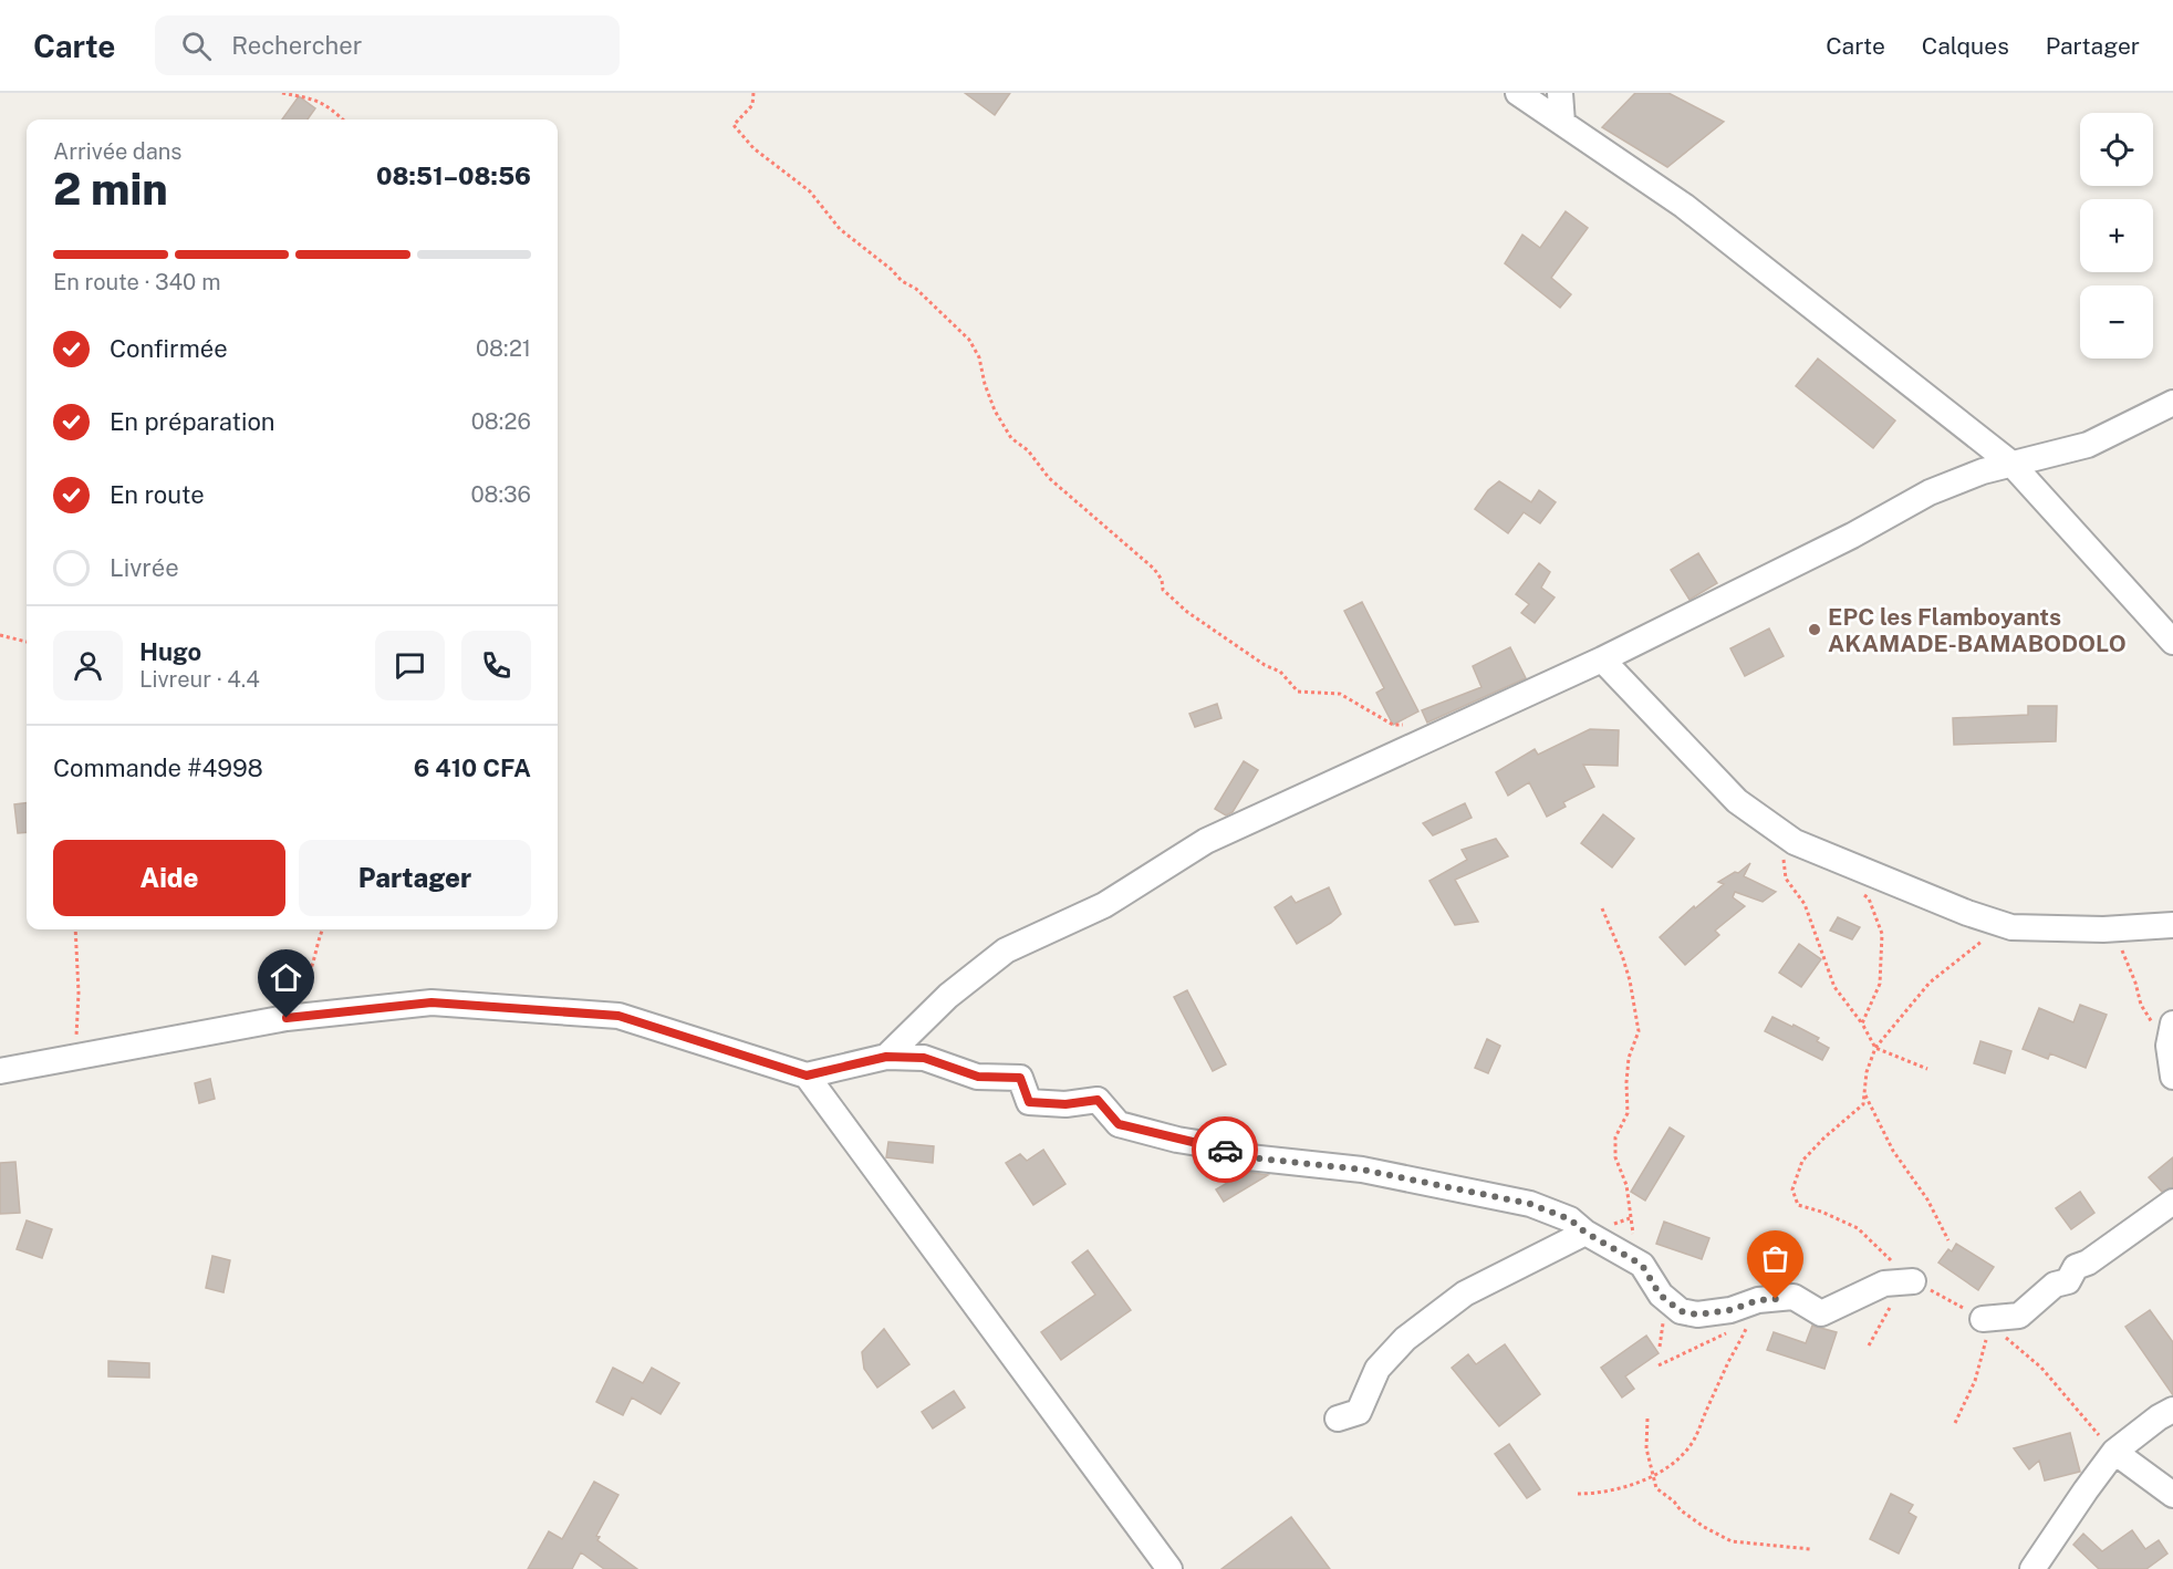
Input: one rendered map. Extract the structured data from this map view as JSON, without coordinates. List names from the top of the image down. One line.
{"places":["EPC les Flamboyants AKAMADE-BAMABODOLO"],"page":{"header":"Carte","search":"Rechercher","nav":["Carte","Calques","Partager"],"map_buttons":["+","−"],"heading":["2 min","Arrivée dans","08:51–08:56"],"panel":["Hugo","Livreur · 4.4","Commande #4998","6 410 CFA"],"bar":"En route · 340 m","list":[["Confirmée","08:21"],["En préparation","08:26"],["En route","08:36"],"Livrée"],"buttons":["Aide","Partager"]}}
